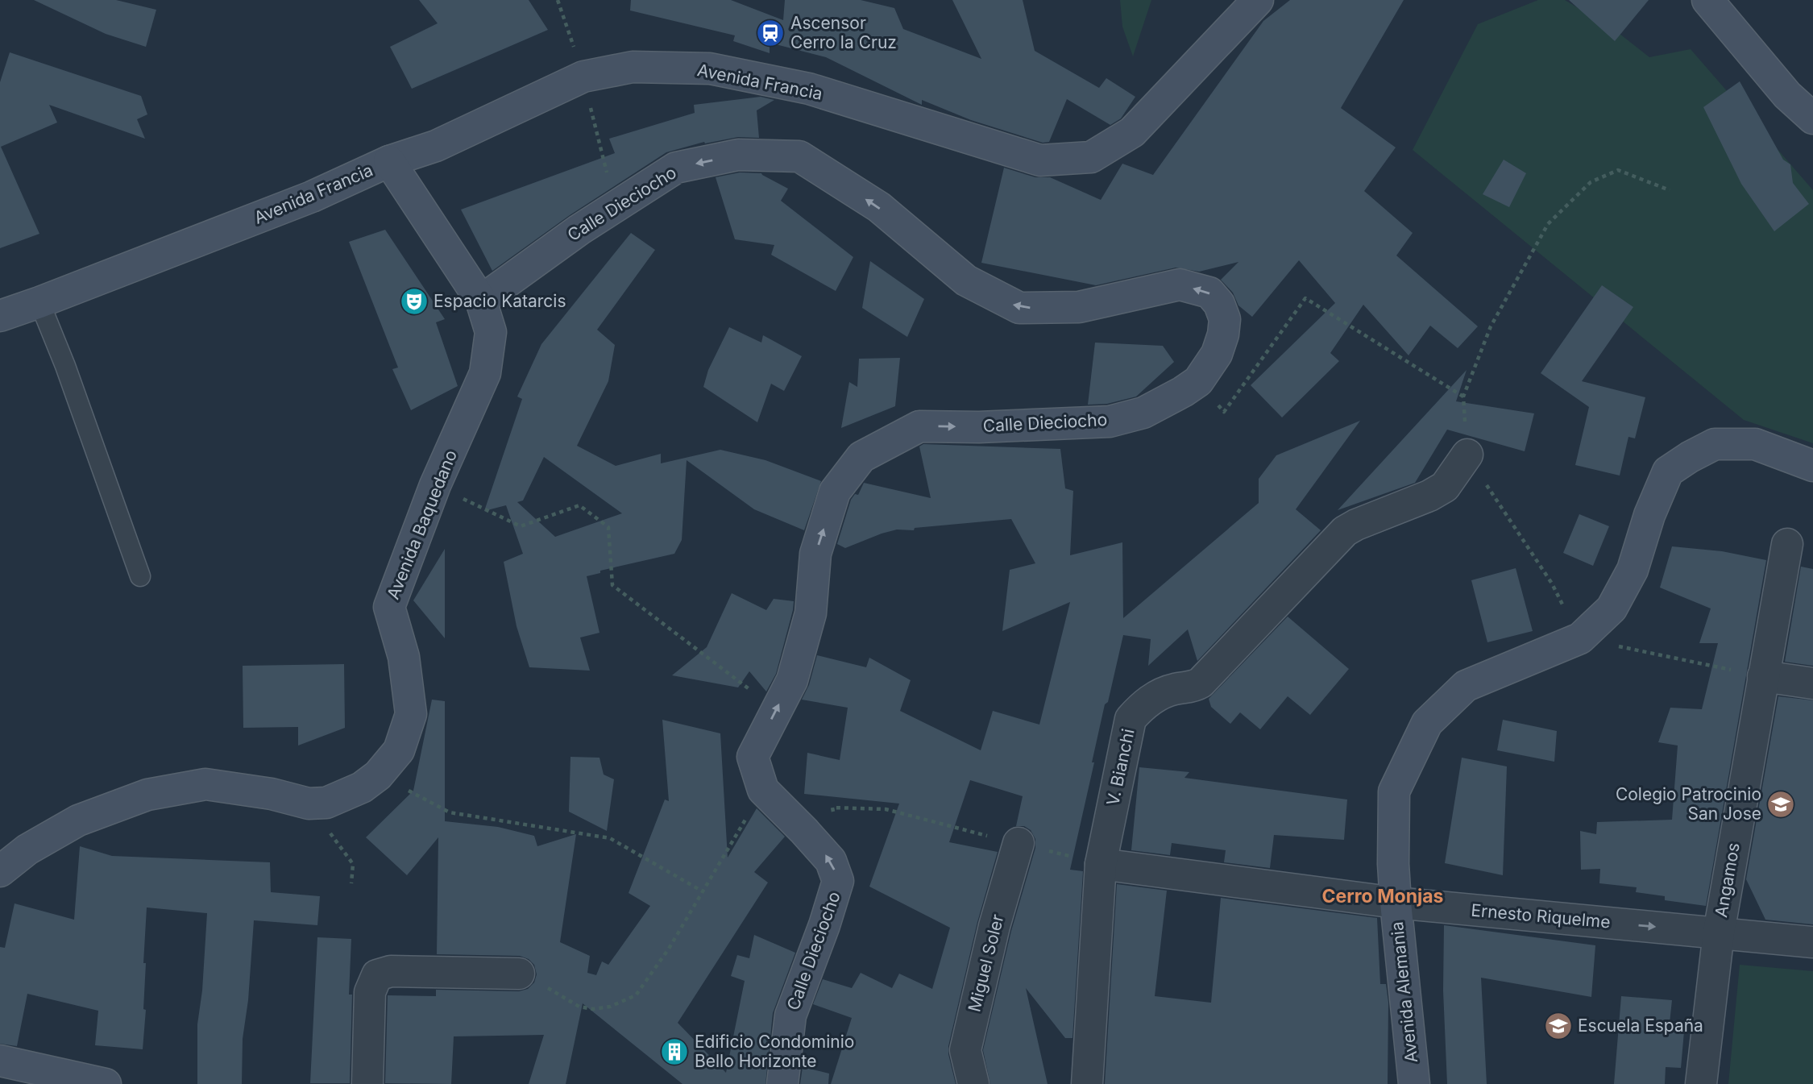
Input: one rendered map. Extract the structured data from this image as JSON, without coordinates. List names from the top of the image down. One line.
{"streets":{"street":["Avenida Francia","Calle Dieciocho","Avenida Baquedano","V. Bianchi","Angamos","Ernesto Riquelme","Miguel Soler","Avenida Alemania"]},"crossings":[["Avenida Francia","Avenida Baquedano"],["Calle Dieciocho","Avenida Baquedano"],["V. Bianchi","Ernesto Riquelme"],["Angamos","Ernesto Riquelme"],["Ernesto Riquelme","Avenida Alemania"]],"one_way":["Ernesto Riquelme"],"districts":["Cerro Monjas"],"places":{"station":["Ascensor Cerro la Cruz"],"theatre":["Espacio Katarcis"],"school or university":["Colegio Patrocinio San Jose","Escuela España"],"building":["Edificio Condominio Bello Horizonte"]}}
